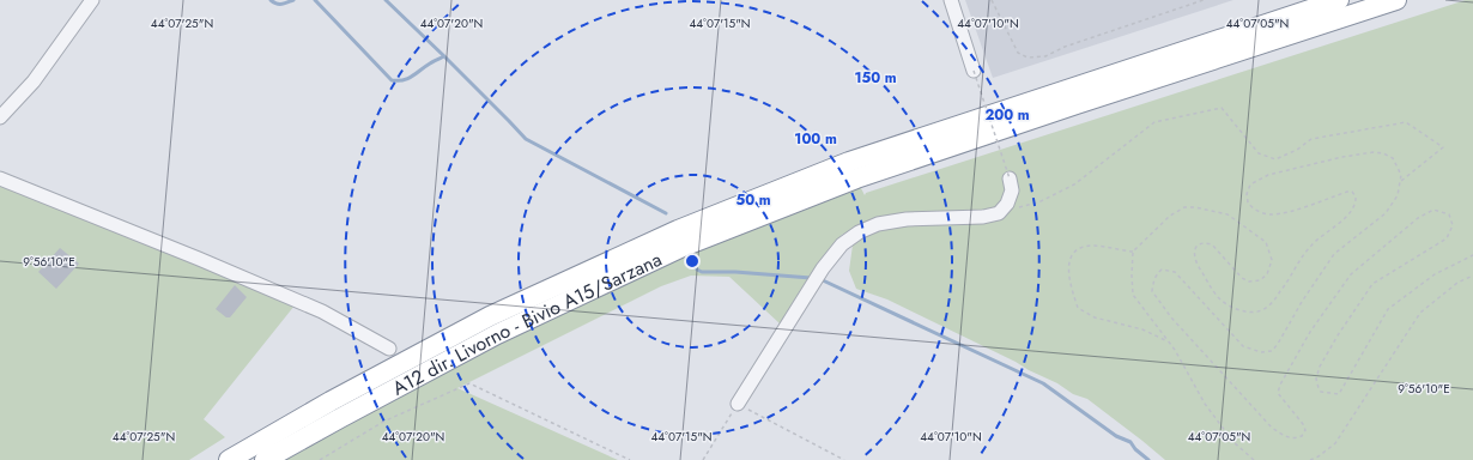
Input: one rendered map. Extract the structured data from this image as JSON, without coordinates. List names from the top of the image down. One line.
{"streets":{"highway":["A12 dir. Livorno - Bivio A15/Sarzana"]},"coordinates":["44°07'25\"N","44°07'20\"N","44°07'15\"N","44°07'10\"N","44°07'05\"N","9°56'10\"E"],"rings":["150 m","200 m","100 m","50 m"]}
